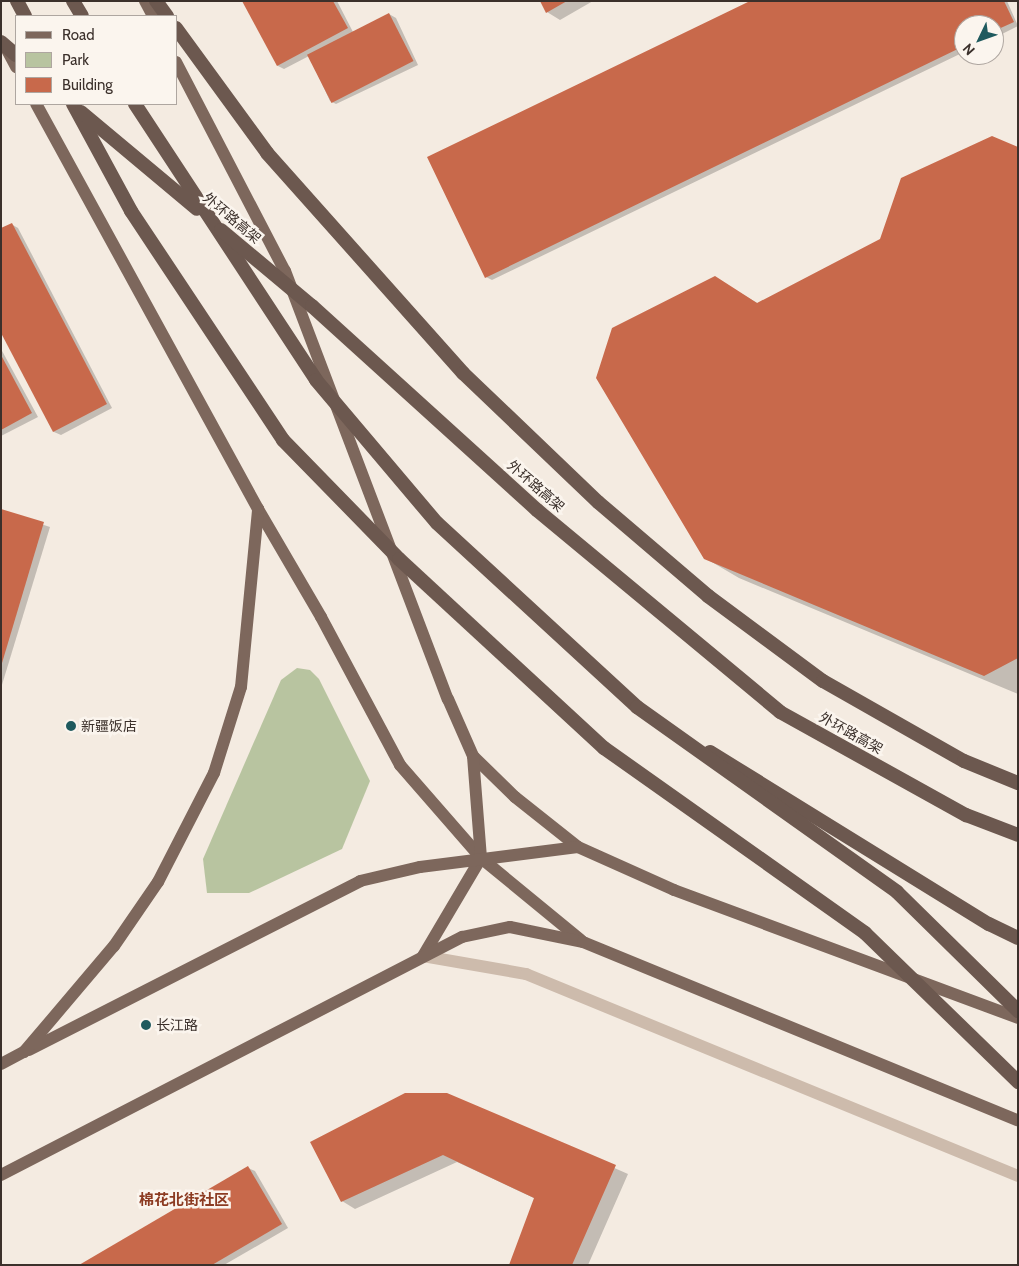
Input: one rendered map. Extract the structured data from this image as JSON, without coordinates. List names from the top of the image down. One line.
{"streets":{"highway":["外环路高架"]},"districts":["棉花北街社区"],"places":["新疆饭店","长江路"],"legend":["Road","Park","Building"],"north":"bottom left"}
